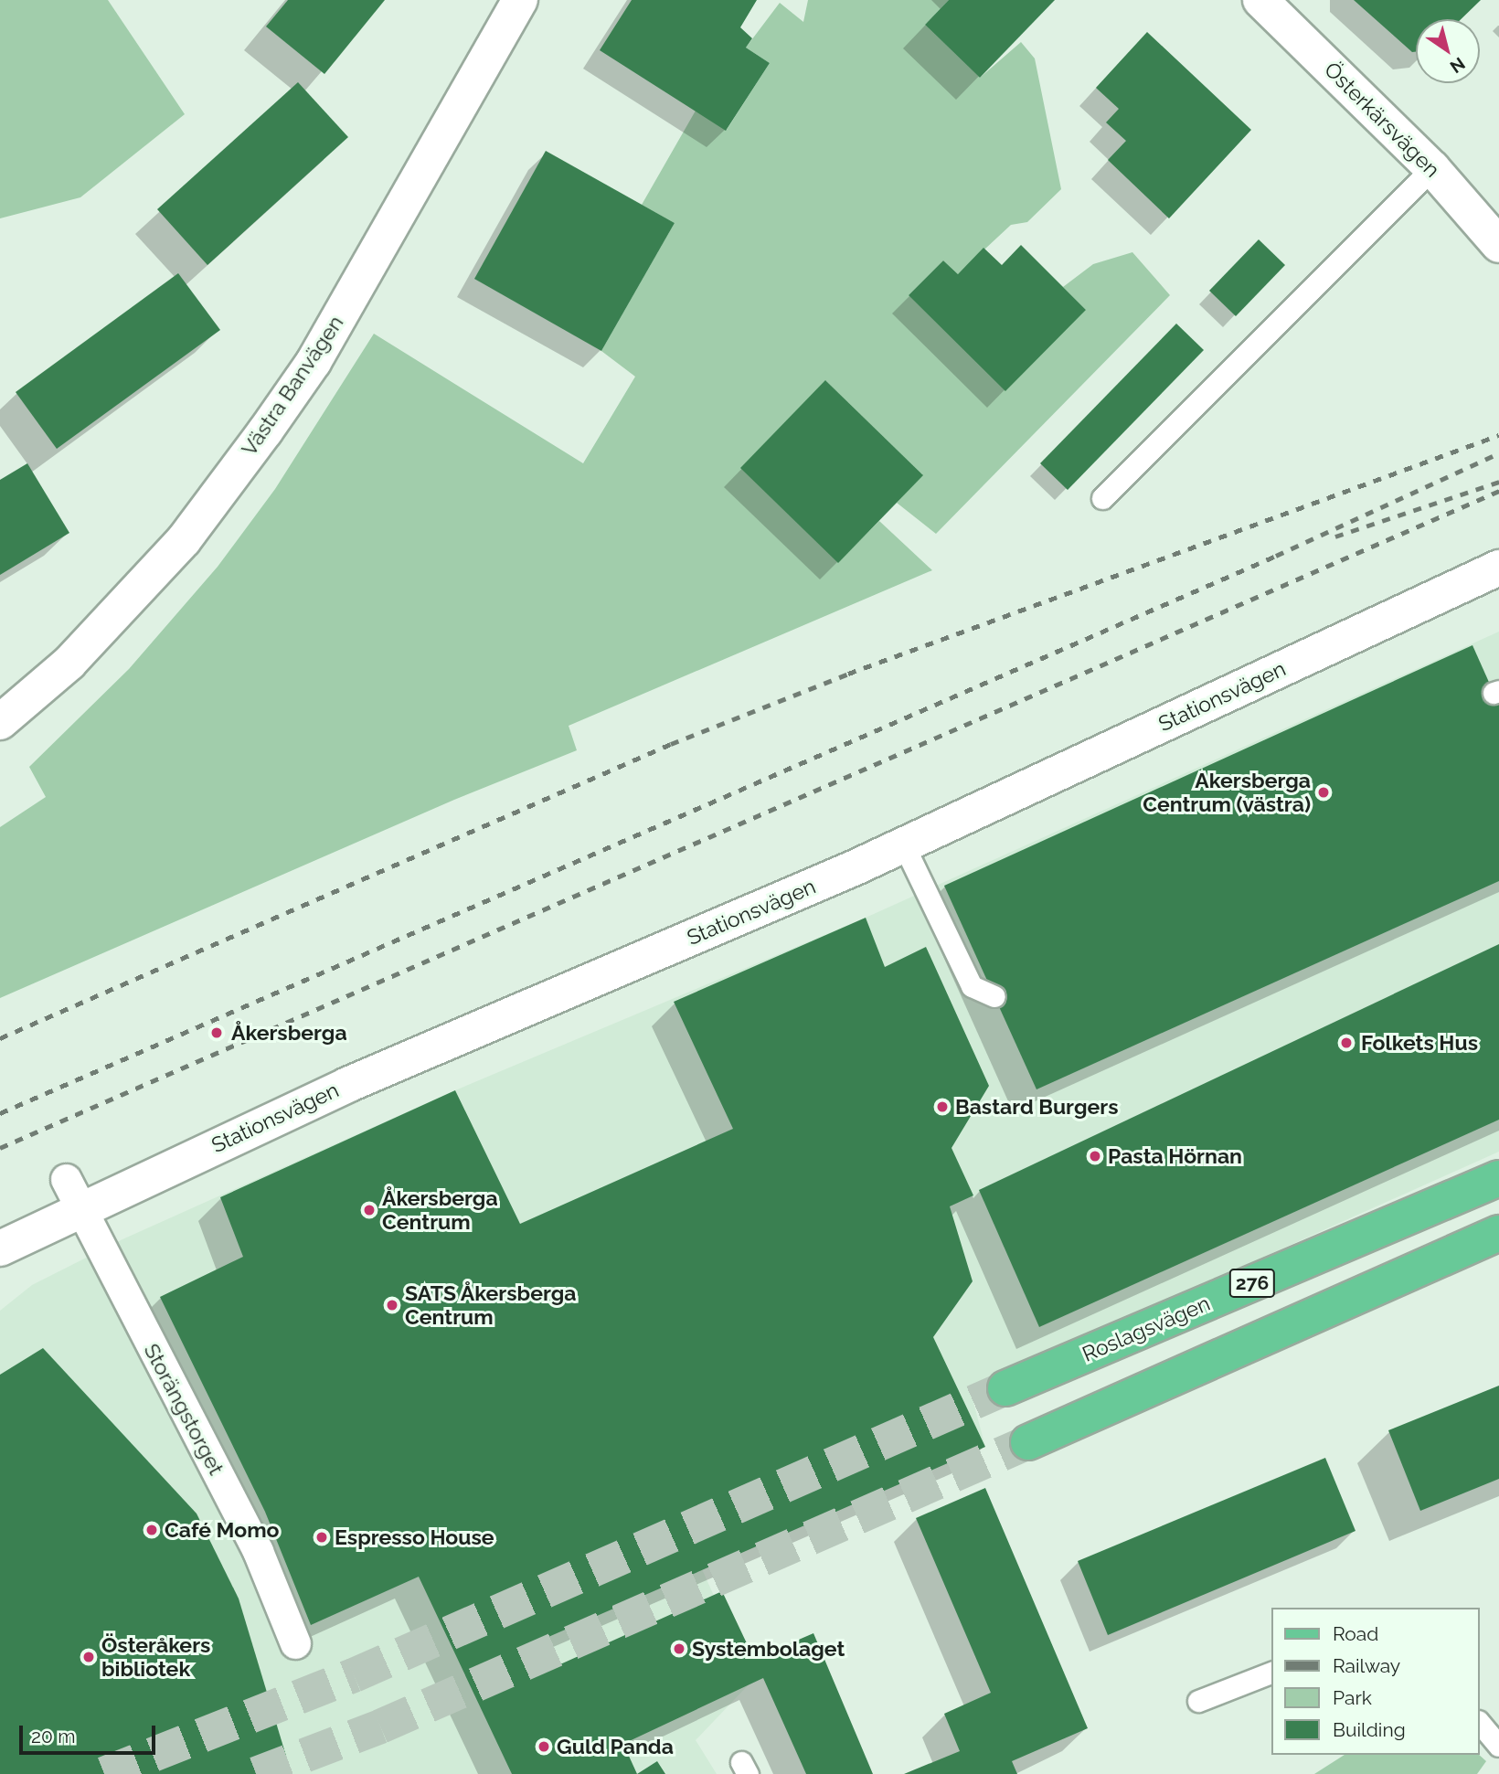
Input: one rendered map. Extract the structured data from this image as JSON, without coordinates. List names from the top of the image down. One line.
{"streets":{"main road":["276","Roslagsvägen"],"street":["Österkärsvägen","Västra Banvägen","Stationsvägen","Storängstorget"]},"crossings":[["Stationsvägen","Storängstorget"]],"places":["Akersberga Centrum (västra)","Åkersberga","Folkets Hus","Bastard Burgers","Pasta Hörnan","Åkersberga Centrum","SATS Åkersberga Centrum","Café Momo","Espresso House","Systembolaget","Österåkers bibliotek","Guld Panda"],"legend":["Road","Railway","Park","Building"],"scale_bar":"20 m","north":"bottom right"}
